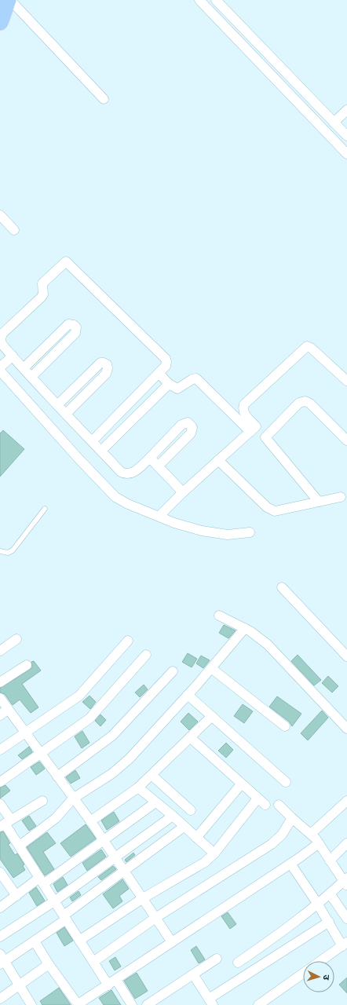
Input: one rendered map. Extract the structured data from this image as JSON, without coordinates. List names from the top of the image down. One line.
{"north":"right"}
